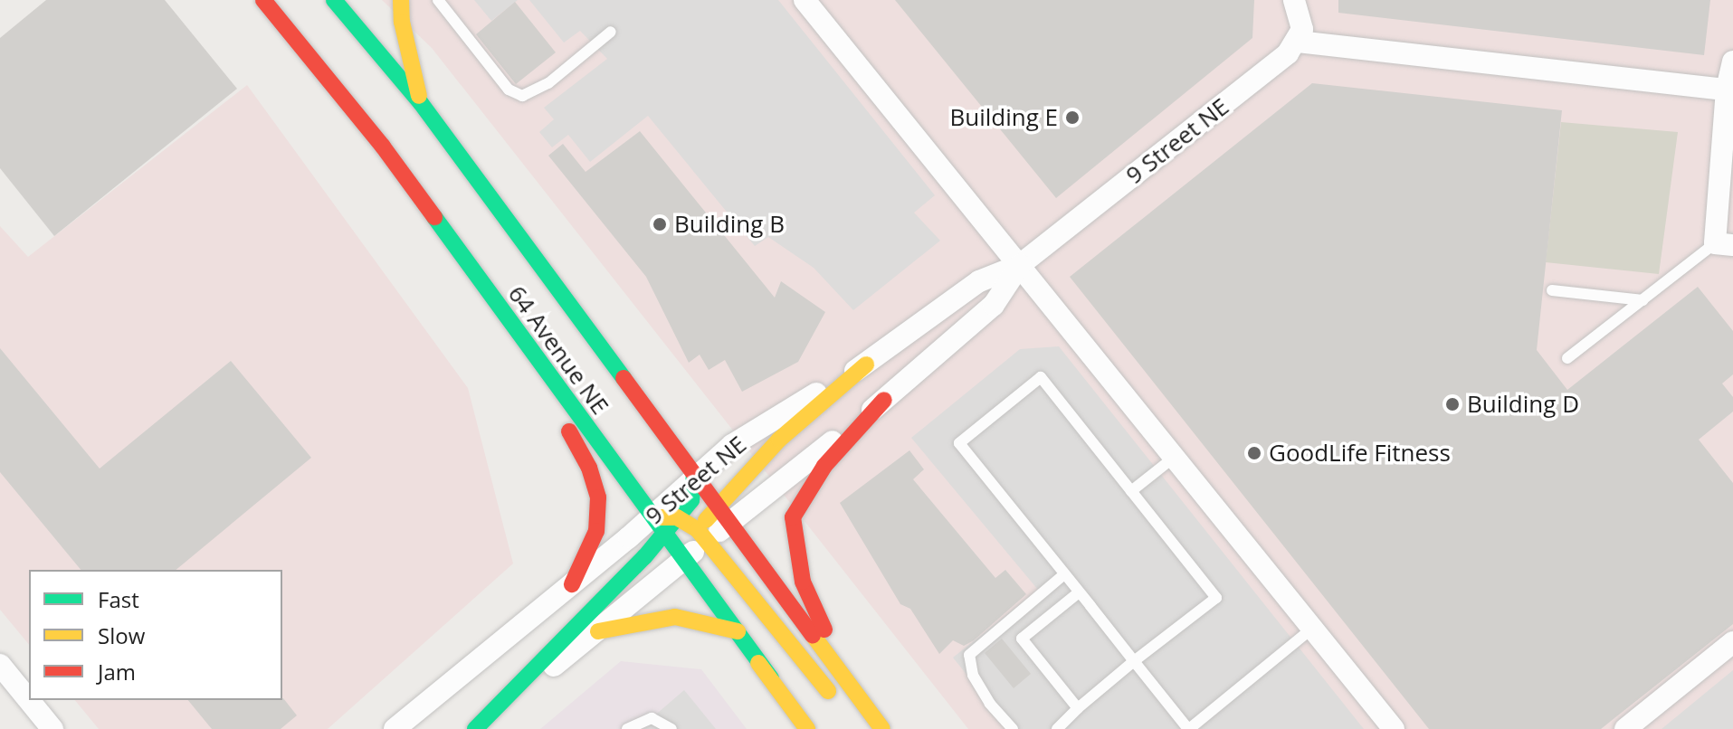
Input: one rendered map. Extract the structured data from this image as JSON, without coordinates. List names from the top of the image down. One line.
{"streets":{"main road":["64 Avenue NE"],"street":["9 Street NE"]},"crossings":[["9 Street NE","64 Avenue NE"]],"places":["Building E","Building B","Building D","GoodLife Fitness"],"legend":["Fast","Slow","Jam"]}
